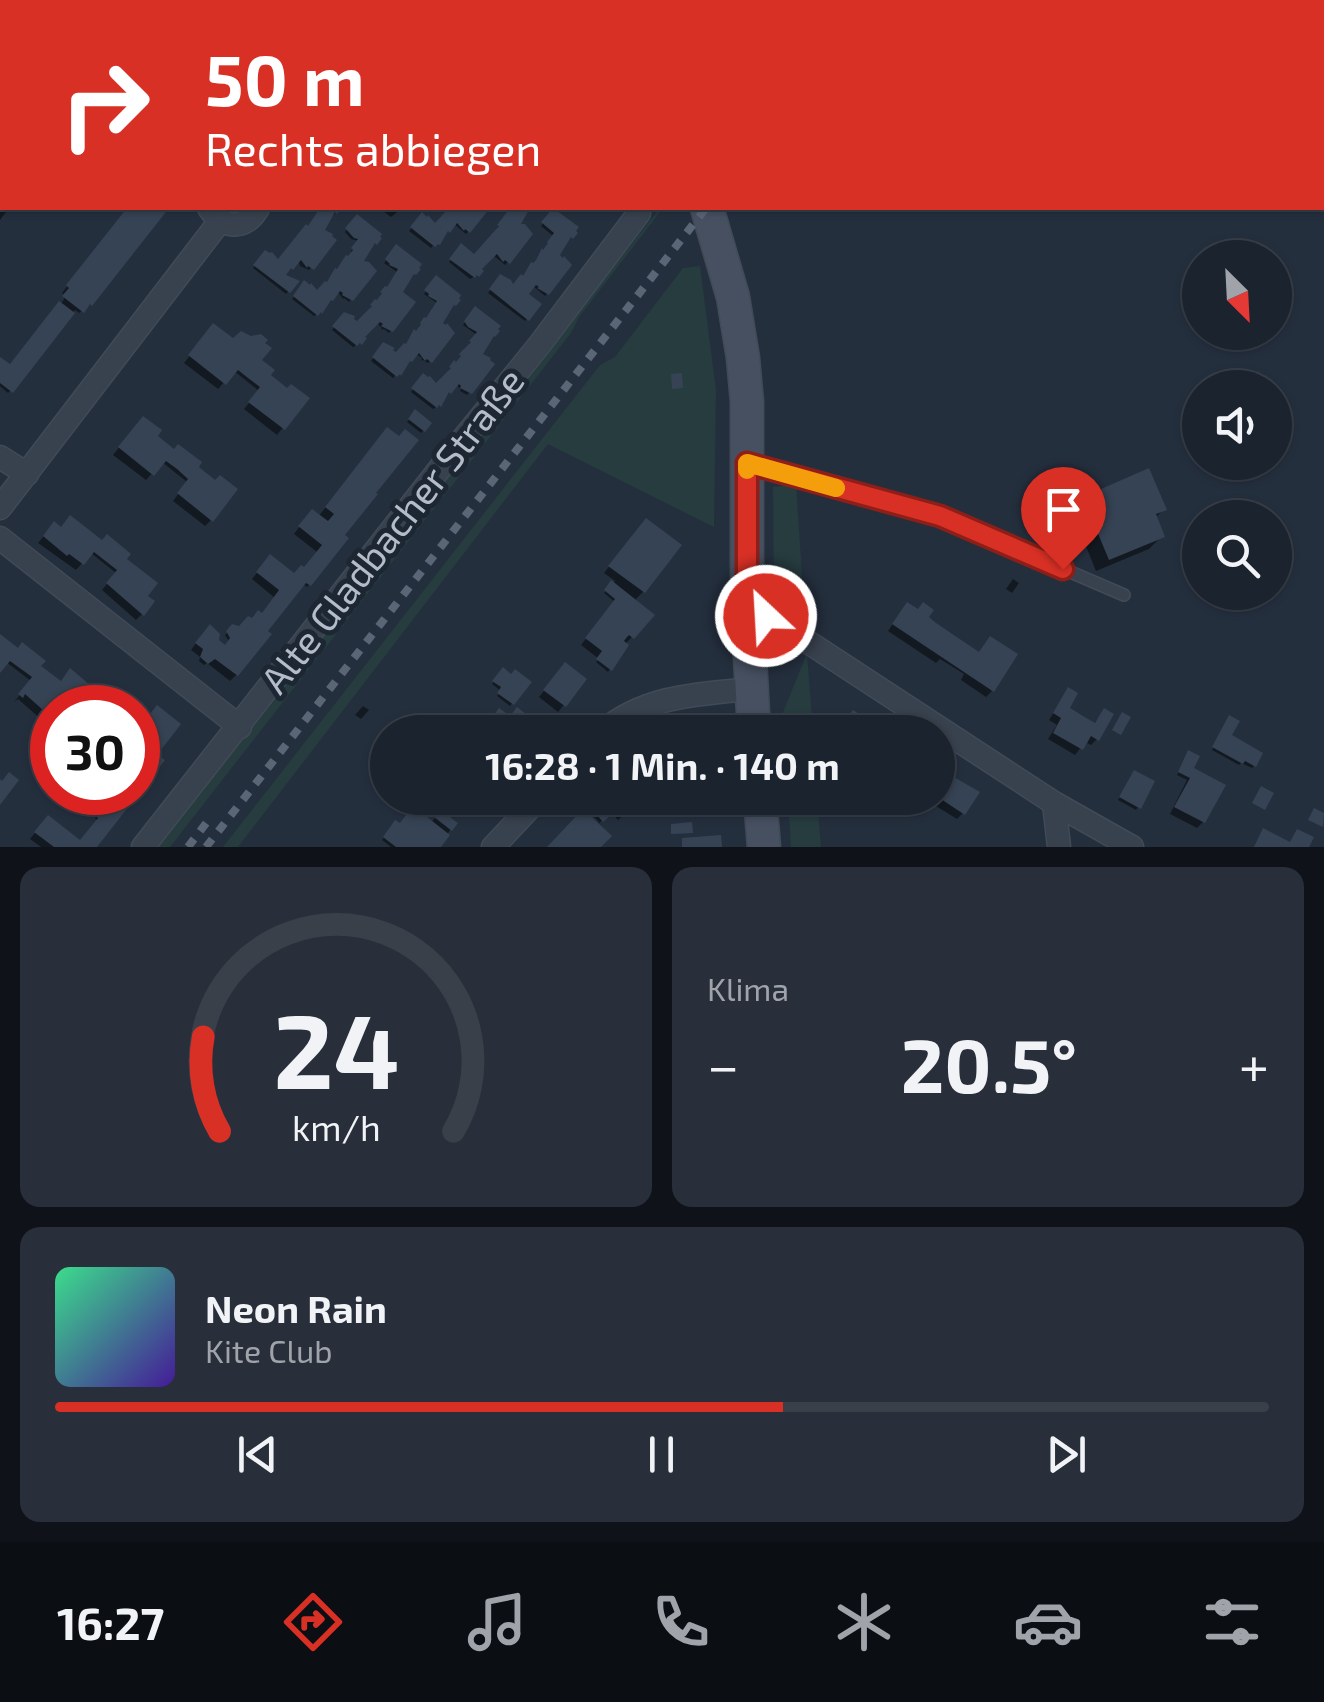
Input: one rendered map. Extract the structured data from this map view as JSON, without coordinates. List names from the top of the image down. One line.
{"streets":{"street":["Alte Gladbacher Straße"]},"north":"bottom right","page":{"turn":["50 m","Rechts abbiegen"],"limit":"30","trip":"16:28 · 1 Min. · 140 m","tile":"Klima","heat":["−","20.5°","+"],"song":["Neon Rain","Kite Club"],"tabs":"16:27","gauge":["24","km/h"]}}
